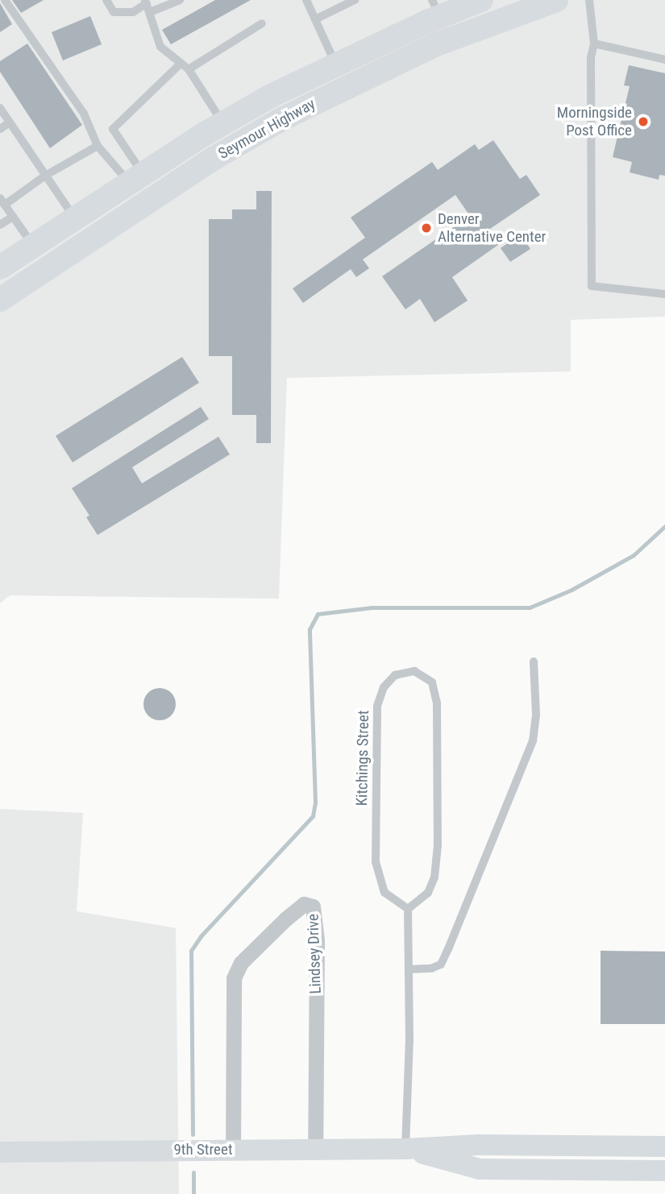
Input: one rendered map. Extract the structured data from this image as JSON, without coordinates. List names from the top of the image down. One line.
{"streets":{"main road":["Seymour Highway"],"street":["Lindsey Drive","9th Street"],"lane":["Kitchings Street"]},"crossings":[["Lindsey Drive","9th Street"]],"places":["Morningside Post Office","Denver Alternative Center"]}
